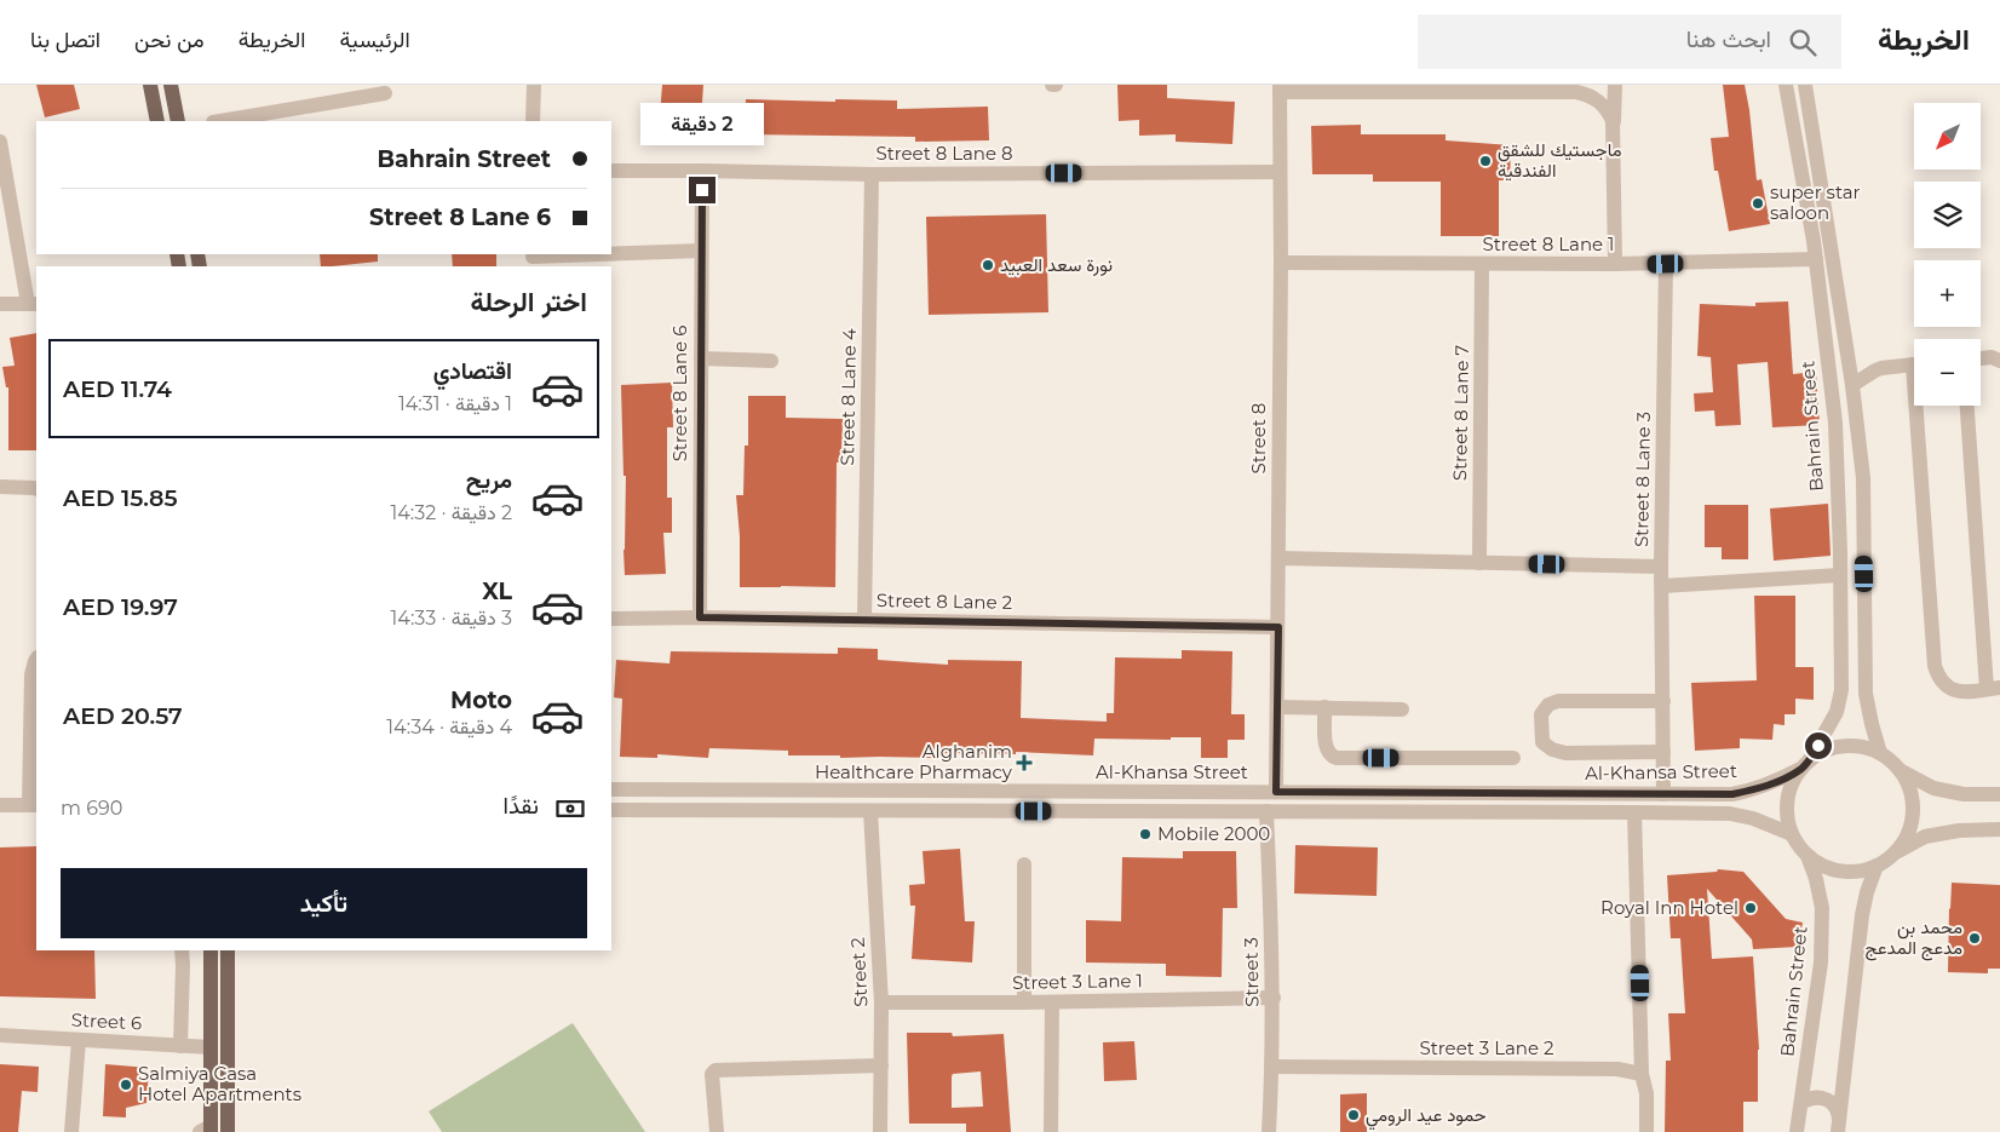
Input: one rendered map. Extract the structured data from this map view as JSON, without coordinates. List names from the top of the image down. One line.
{"streets":{"street":["Street 8 Lane 8","Street 8 Lane 1","Street 8 Lane 6","Street 8 Lane 4","Street 8 Lane 7","Bahrain Street","Street 8","Street 8 Lane 3","Street 8 Lane 2","Al-Khansa Street","Street 2","Street 3","Street 3 Lane 1","Street 6","Street 3 Lane 2"]},"crossings":[["Street 8 Lane 8","Street 8 Lane 6"],["Street 8 Lane 8","Street 8 Lane 4"],["Street 8 Lane 8","Street 8"],["Street 8 Lane 1","Street 8 Lane 7"],["Street 8 Lane 1","Bahrain Street"],["Street 8 Lane 1","Street 8"],["Street 8 Lane 1","Street 8 Lane 3"],["Street 8 Lane 6","Street 8 Lane 2"],["Street 8 Lane 4","Street 8 Lane 2"],["Street 8 Lane 7","Street 8 Lane 3"],["Bahrain Street","Al-Khansa Street"],["Street 8","Street 8 Lane 3"],["Street 8","Street 8 Lane 2"],["Street 8","Al-Khansa Street"],["Street 2","Street 3 Lane 1"],["Street 3","Street 3 Lane 1"],["Street 3","Street 3 Lane 2"]],"places":{"other":["ماجستيك للشقق الفندقية","super star saloon","نورة سعد العبيد","Mobile 2000","Royal Inn Hotel","محمد بن مدعج المدعج","Salmiya Casa Hotel Apartments","حمود عيد الرومي"],"health":["Alghanim Healthcare Pharmacy"]},"north":"bottom left","page":{"header":"الخريطة","search":"ابحث هنا","nav":["الرئيسية","الخريطة","من نحن","اتصل بنا"],"map_buttons":["+","−"],"bubble":"2 دقيقة","banner":["Bahrain Street","Street 8 Lane 6"],"heading":"اختر الرحلة","list":[{"name":"اقتصادي","note":"1 دقيقة · 14:31","value":"AED 11.74"},{"name":"مريح","note":"2 دقيقة · 14:32","value":"AED 15.85"},{"name":"XL","note":"3 دقيقة · 14:33","value":"AED 19.97"},{"name":"Moto","note":"4 دقيقة · 14:34","value":"AED 20.57"}],"pay":["نقدًا","690 m"],"buttons":"تأكيد"}}
